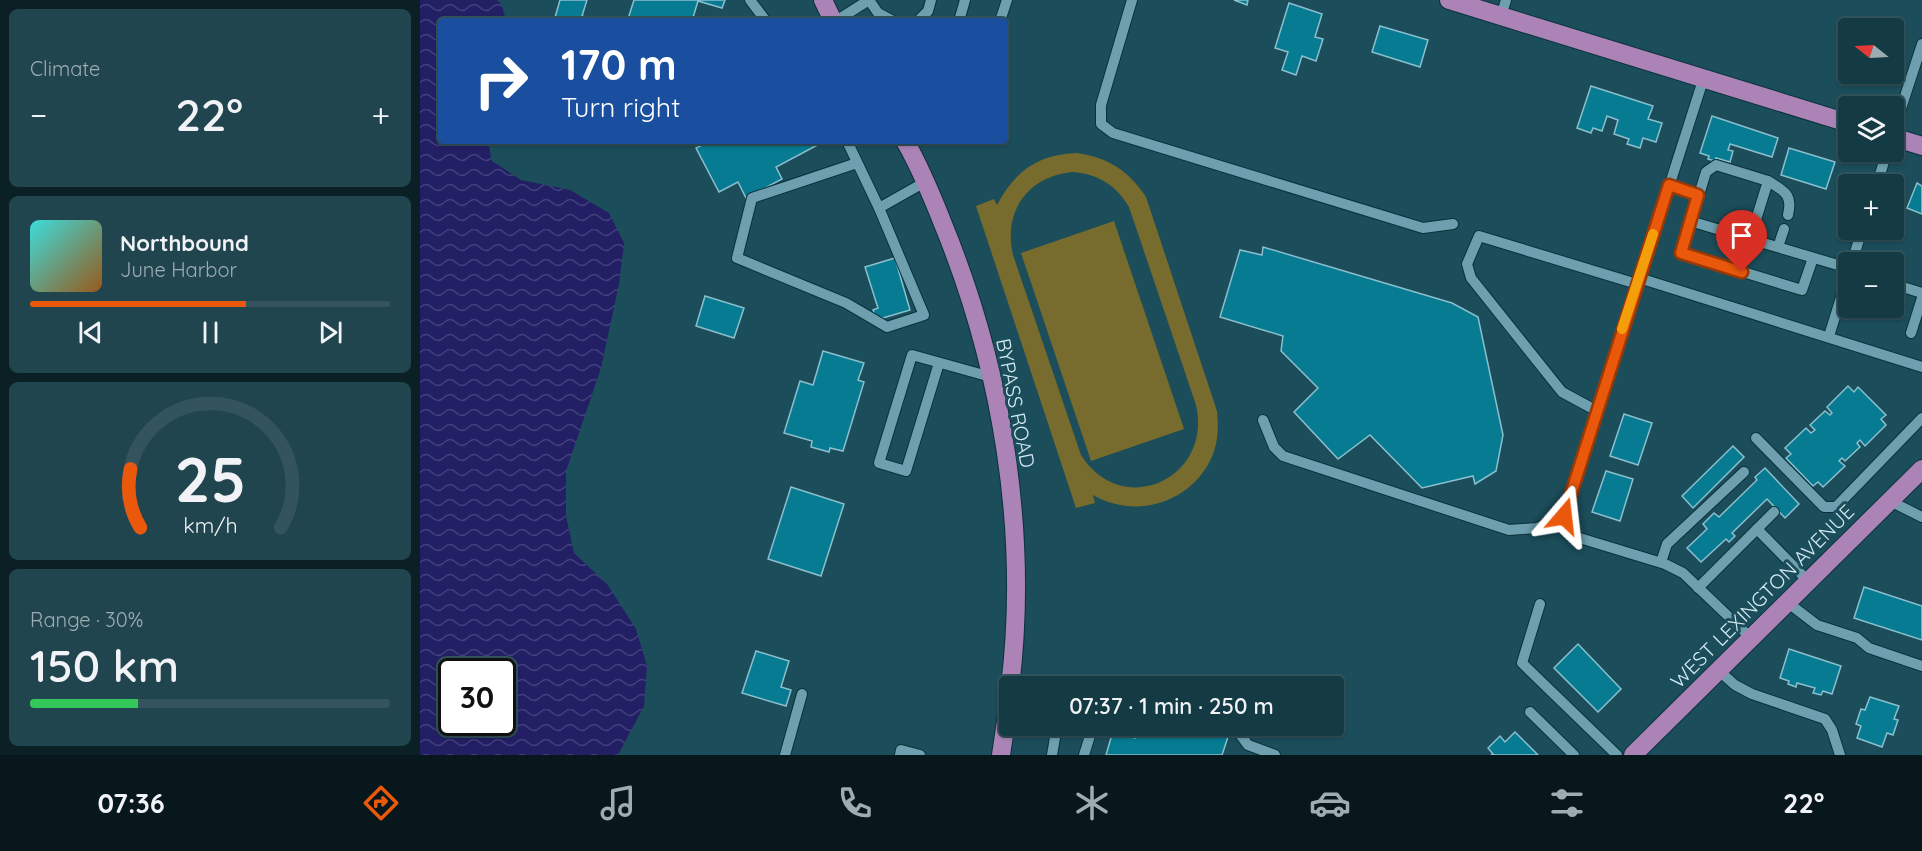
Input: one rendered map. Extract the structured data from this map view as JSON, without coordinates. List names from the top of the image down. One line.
{"streets":{"main road":["BYPASS ROAD","WEST LEXINGTON AVENUE"]},"north":"left","page":{"tile":["Climate",["Range · 30%","150 km"]],"map_buttons":["+","−"],"turn":["170 m","Turn right"],"heat":["−","22°","+"],"song":["Northbound","June Harbor"],"limit":"30","trip":"07:37 · 1 min · 250 m","tabs":["07:36","22°"],"gauge":["25","km/h"]}}
